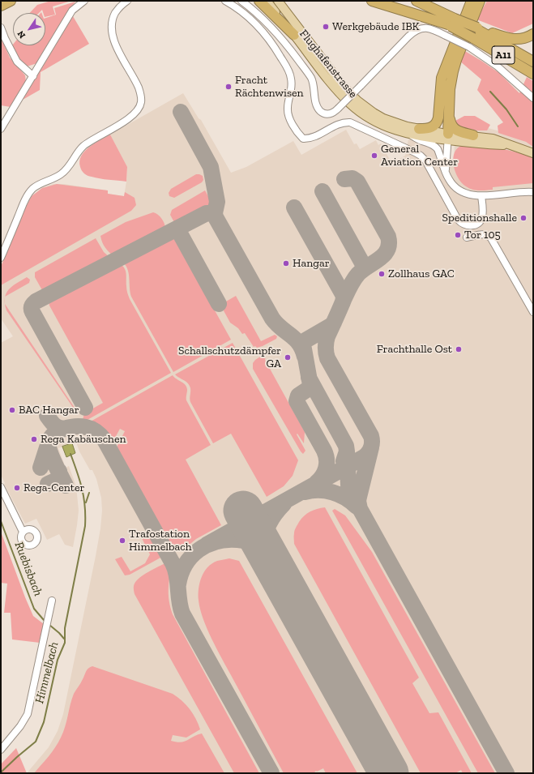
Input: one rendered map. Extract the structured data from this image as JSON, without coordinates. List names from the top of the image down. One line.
{"streets":{"highway":["A11"],"main road":["Flughafenstrasse"]},"water":["Ruebisbach","Himmelbach"],"places":["Werkgebäude IBK","Fracht Rächtenwisen","General Aviation Center","Speditionshalle","Tor 105","Hangar","Zollhaus GAC","Frachthalle Ost","Schallschutzdämpfer GA","BAC Hangar","Rega Kabäuschen","Rega-Center","Trafostation Himmelbach"],"north":"bottom left"}
